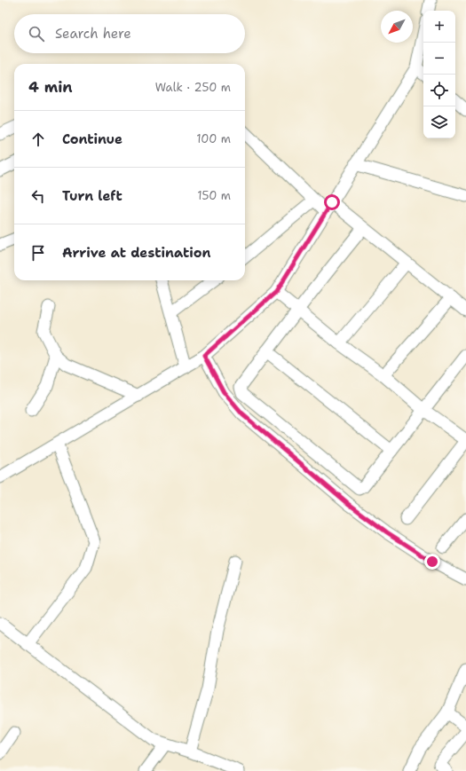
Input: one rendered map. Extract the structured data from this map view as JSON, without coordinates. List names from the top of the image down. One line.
{"north":"bottom left","page":{"map_buttons":["+","−"],"search":"Search here","heading":["4 min","Walk · 250 m"],"list":[["Continue","100 m"],["Turn left","150 m"],"Arrive at destination"]}}
